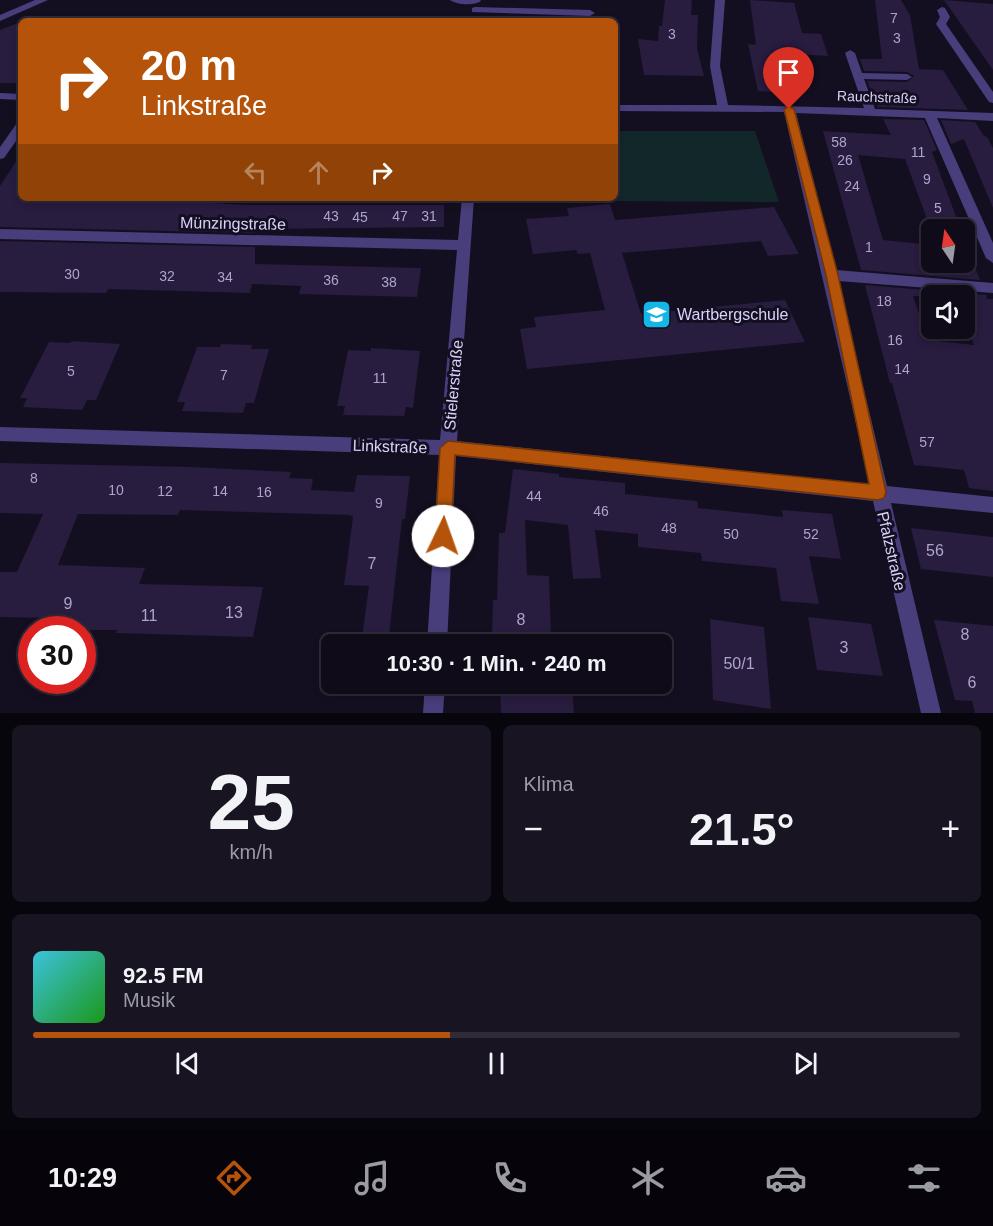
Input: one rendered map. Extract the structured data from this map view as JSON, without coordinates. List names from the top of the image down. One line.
{"streets":{"street":["Rauchstraße","Münzingstraße","Stielerstraße","Linkstraße","Pfalzstraße"]},"crossings":[["Rauchstraße","Pfalzstraße"],["Münzingstraße","Stielerstraße"],["Stielerstraße","Linkstraße"],["Linkstraße","Pfalzstraße"]],"places":{"school or university":["Wartbergschule"]},"house_numbers":["7","3","3","58","11","26","9","24","5","43","47","31","45","1","30","32","34","36","38","18","16","14","5","7","11","57","8","10","12","14","16","44","9","46","48","50","52","56","7","9","13","11","8","8","3","50/1","6"],"north":"top","page":{"turn":["20 m","Linkstraße"],"limit":"30","trip":"10:30 · 1 Min. · 240 m","tile":[["25","km/h"],"Klima"],"heat":["−","21.5°","+"],"song":["92.5 FM","Musik"],"tabs":"10:29"}}
